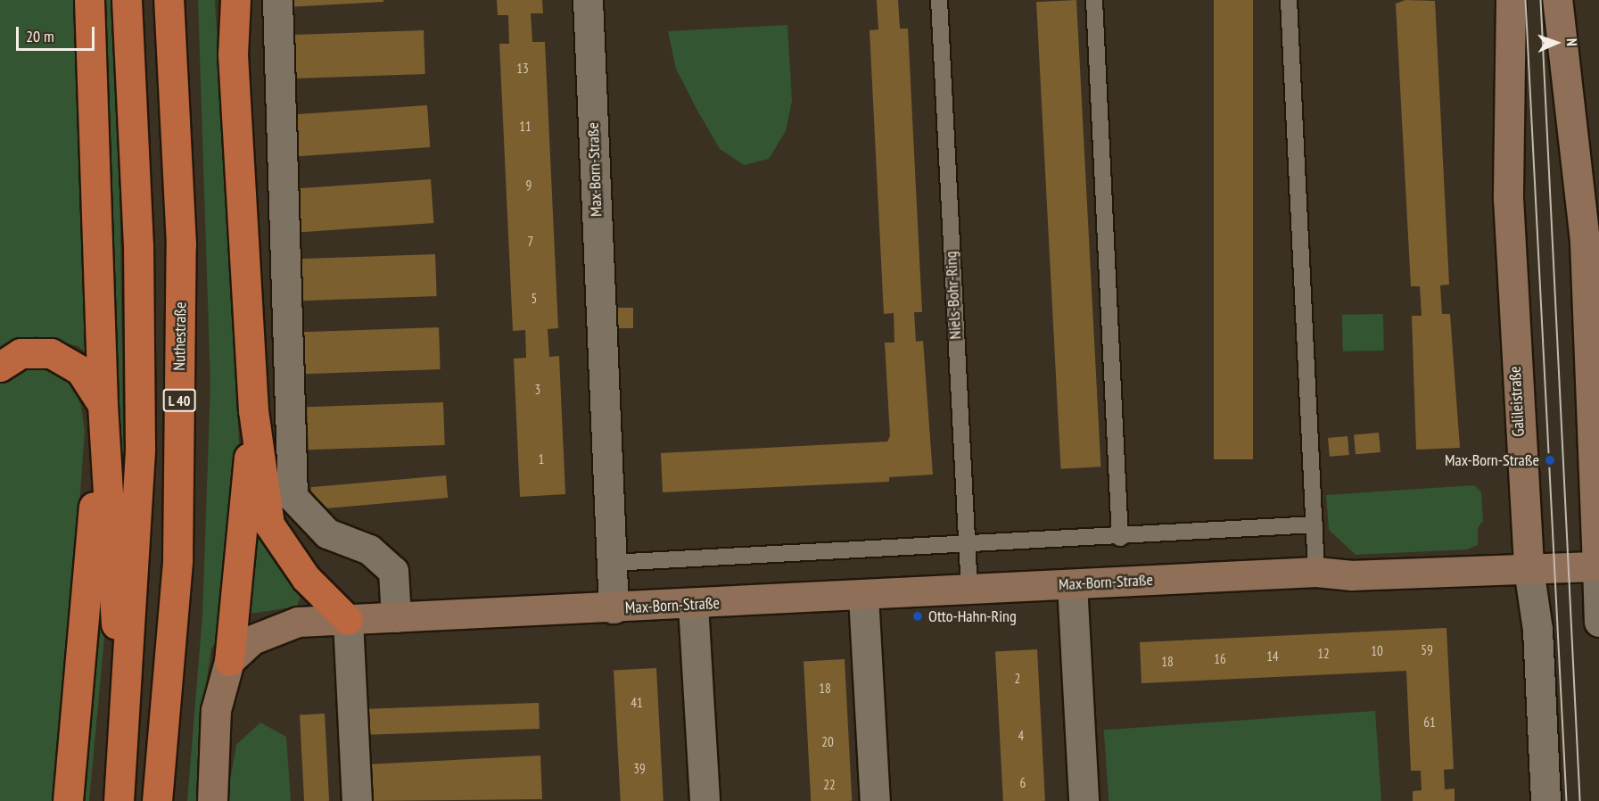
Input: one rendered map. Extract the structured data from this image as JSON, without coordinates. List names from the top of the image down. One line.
{"streets":{"highway":["Nuthestraße","L 40"],"street":["Max-Born-Straße","Galileistraße"],"lane":["Niels-Bohr-Ring"]},"crossings":[["Max-Born-Straße","Niels-Bohr-Ring"],["Max-Born-Straße","Galileistraße"]],"places":["Max-Born-Straße","Otto-Hahn-Ring"],"house_numbers":["13","11","9","7","5","3","1","59","10","12","14","16","18","2","18","41","61","4","20","39","6","22"],"scale_bar":"20 m","north":"right"}
